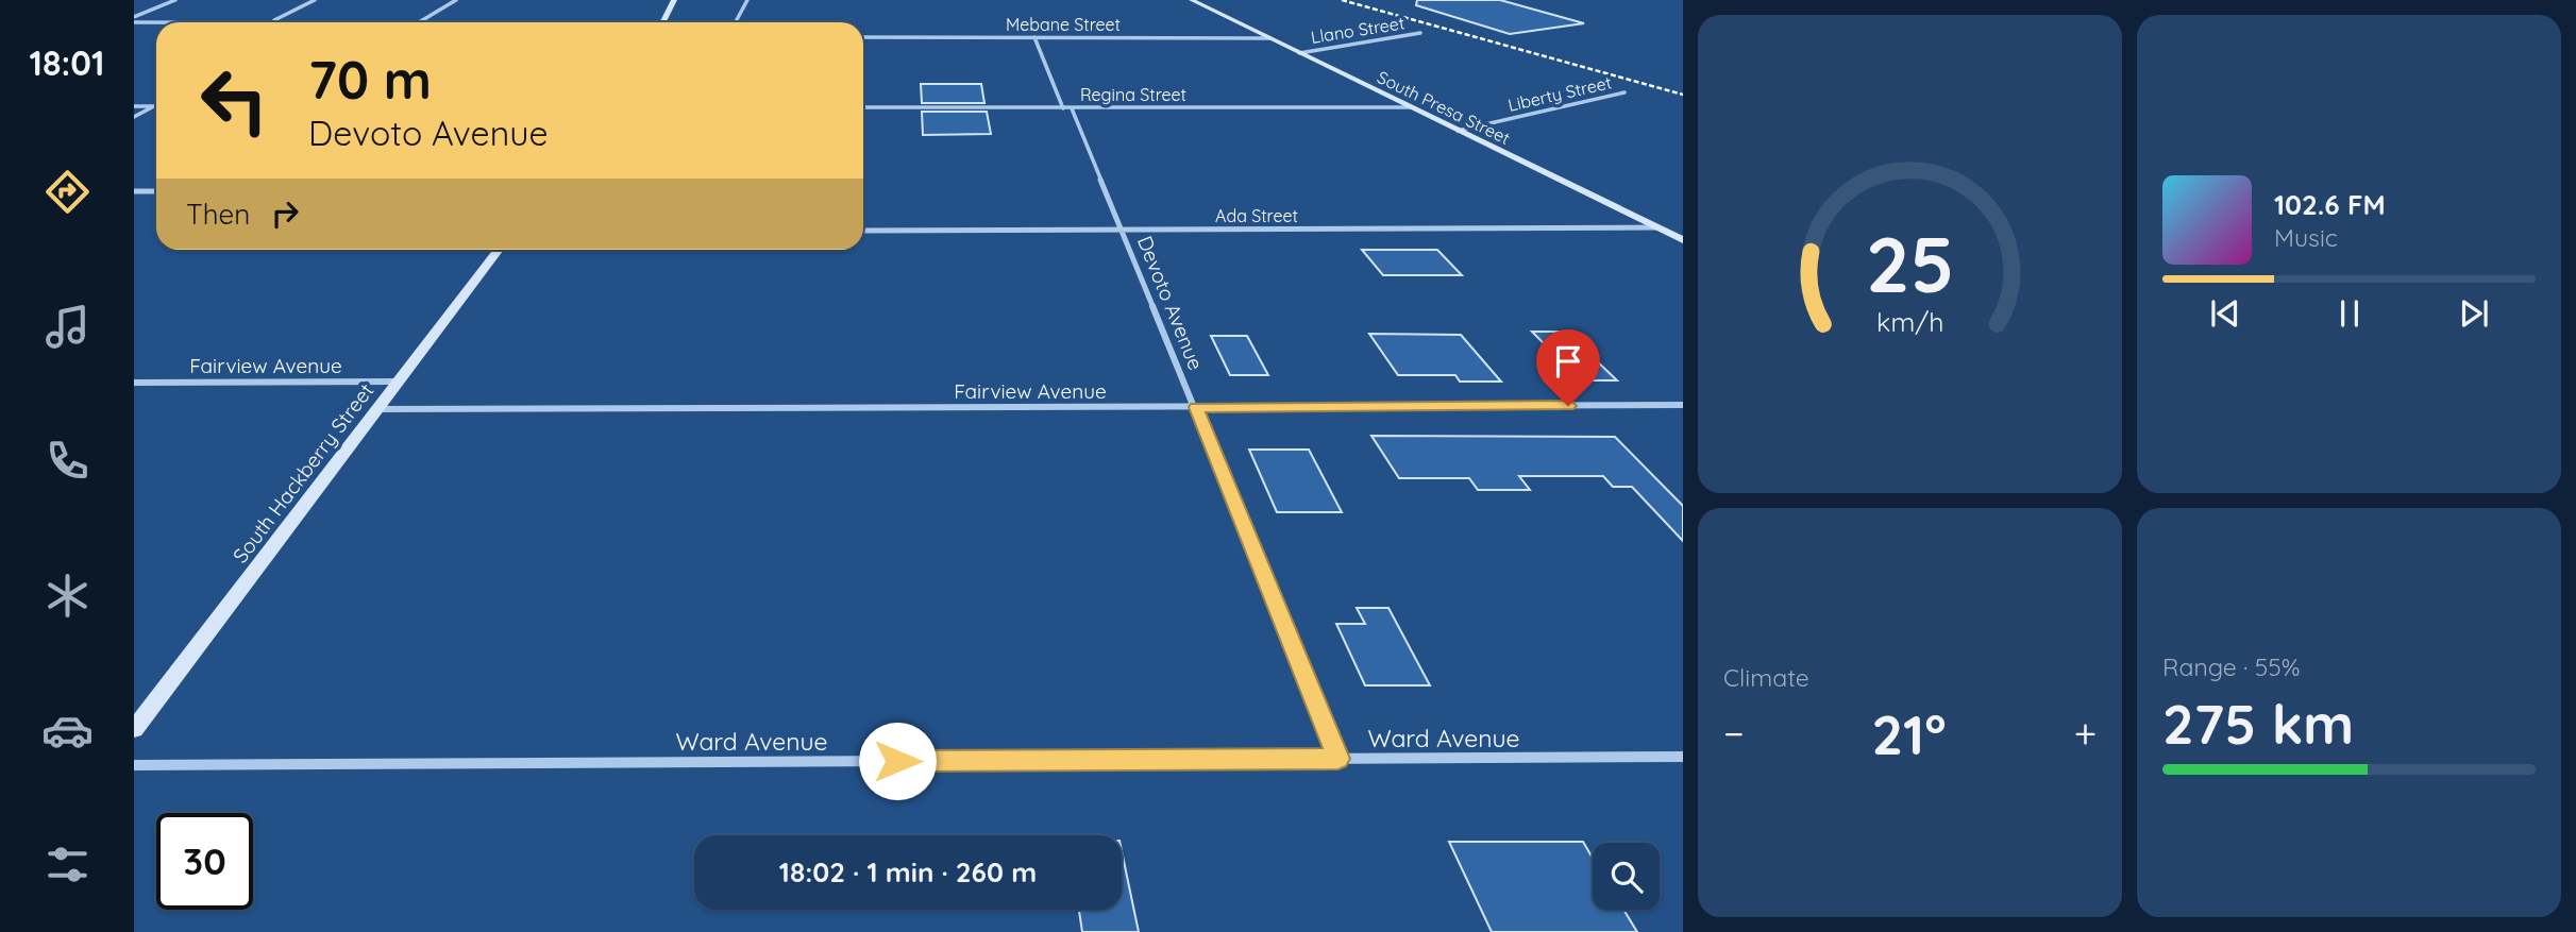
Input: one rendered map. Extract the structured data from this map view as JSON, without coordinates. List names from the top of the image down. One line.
{"streets":{"main road":["South Presa Street","South Hackberry Street"],"street":["Mebane Street","Llano Street","Liberty Street","Regina Street","Ada Street","Devoto Avenue","Fairview Avenue","Ward Avenue"]},"crossings":[["Mebane Street","South Presa Street"],["Mebane Street","Devoto Avenue"],["Llano Street","South Presa Street"],["Liberty Street","South Presa Street"],["Regina Street","South Presa Street"],["Regina Street","Devoto Avenue"],["South Presa Street","Ada Street"],["Ada Street","Devoto Avenue"],["Devoto Avenue","Fairview Avenue"],["Devoto Avenue","Ward Avenue"],["Fairview Avenue","South Hackberry Street"]],"page":{"tabs":"18:01","turn":["70 m","Devoto Avenue"],"song":["102.6 FM","Music"],"then":"Then","tile":["Climate",["Range · 55%","275 km"]],"heat":["−","21°","+"],"limit":"30","trip":"18:02 · 1 min · 260 m","gauge":["25","km/h"]}}
